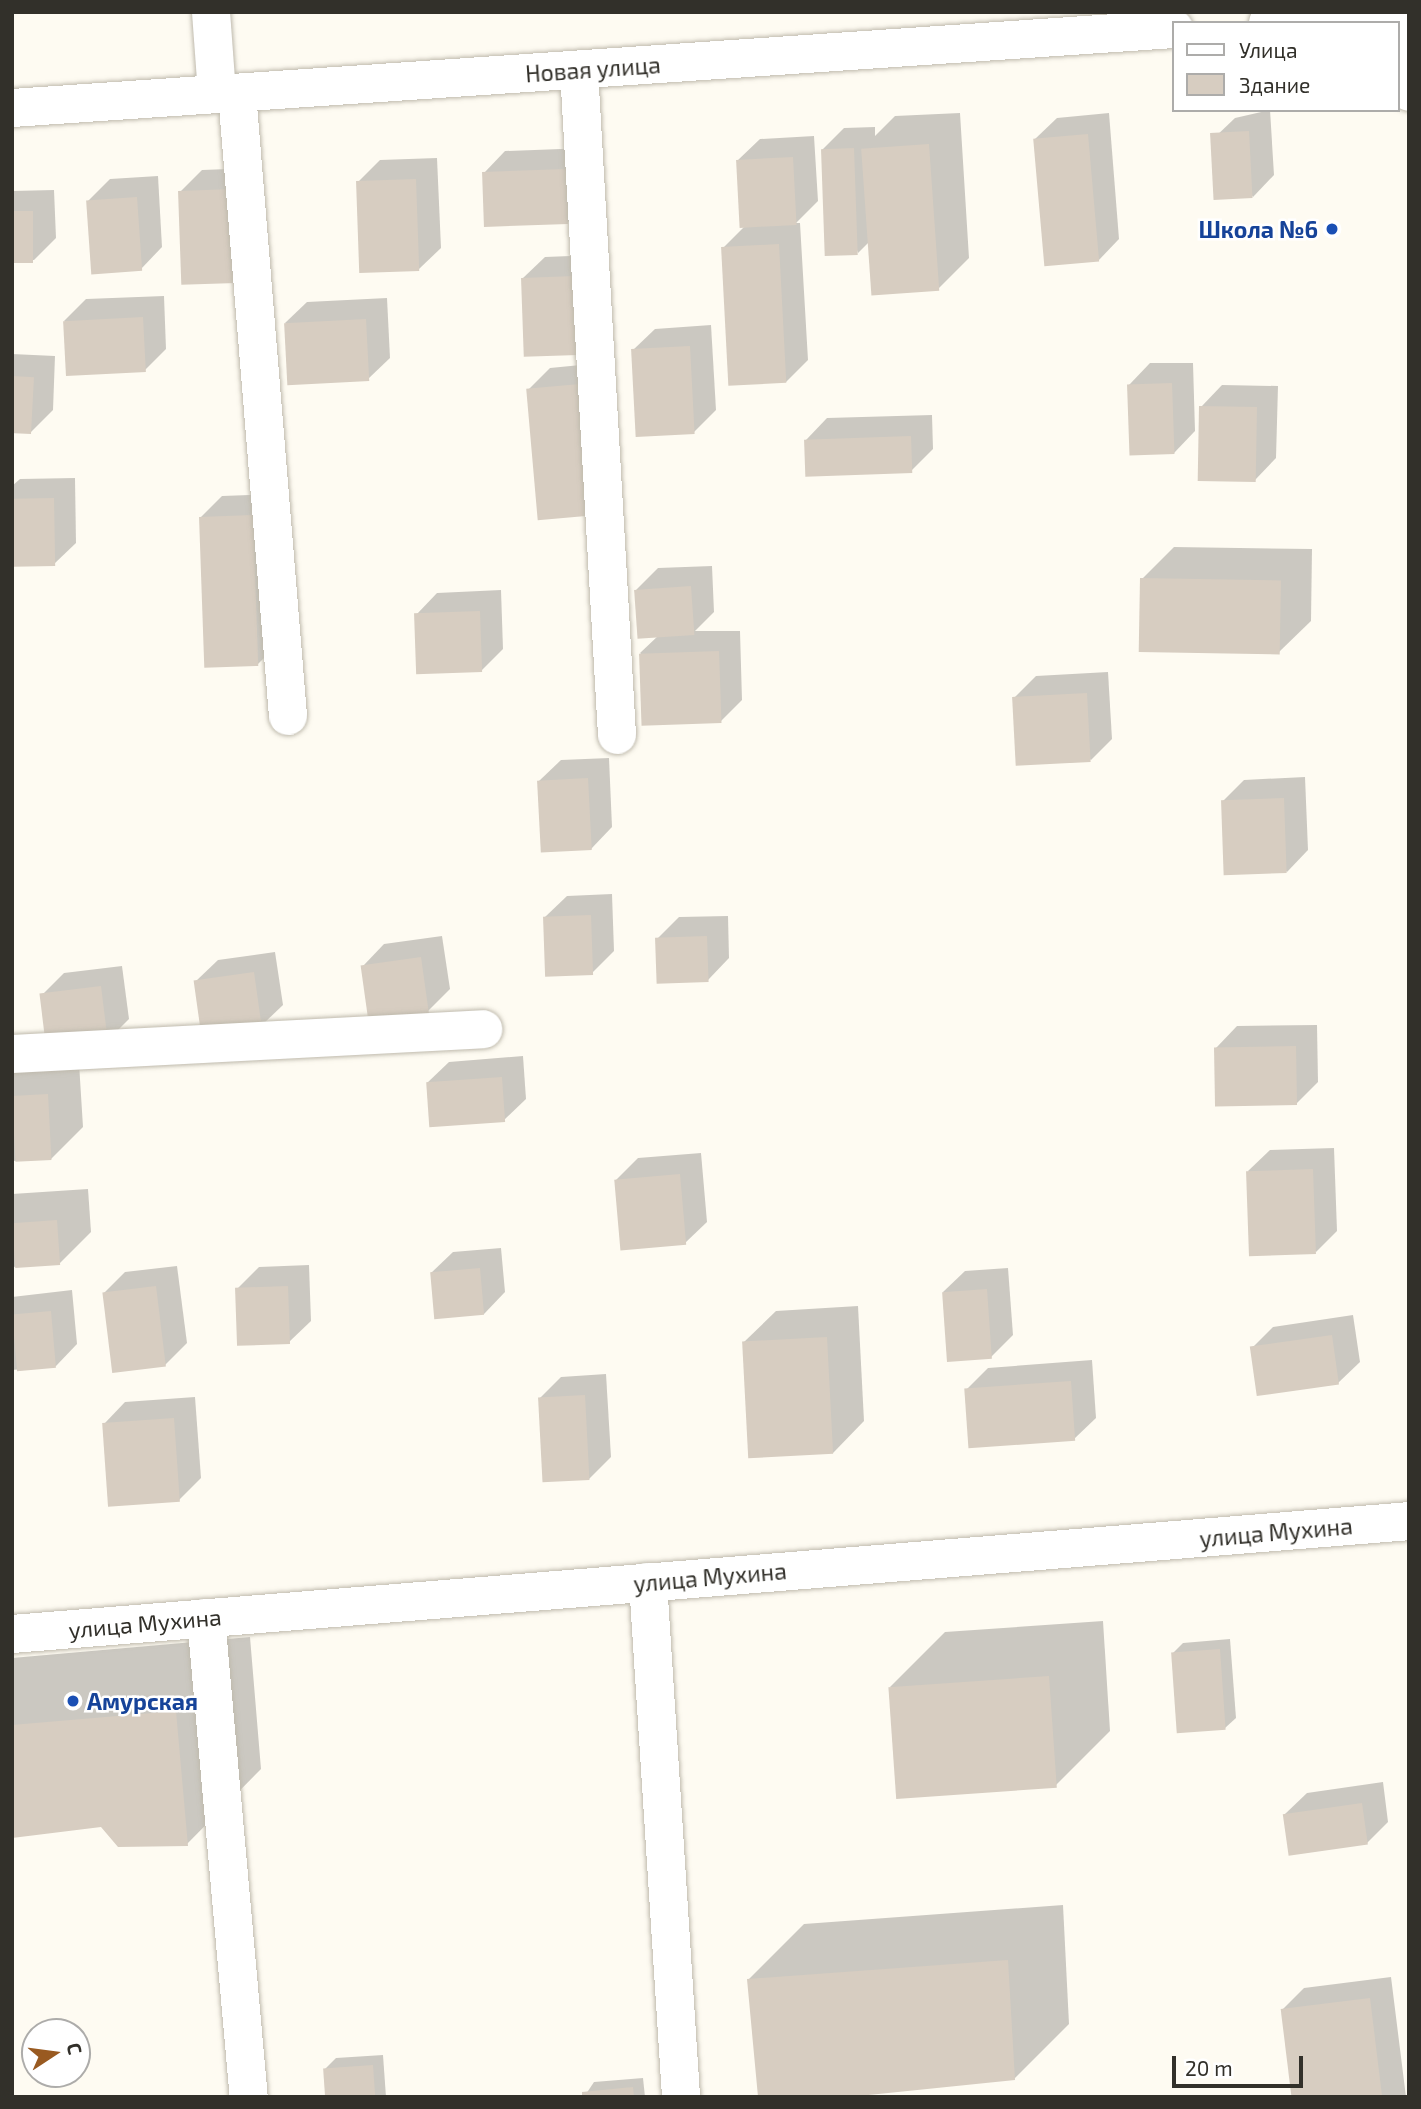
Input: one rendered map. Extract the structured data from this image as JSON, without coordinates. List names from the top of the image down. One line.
{"streets":{"main road":["Новая улица","улица Мухина"]},"places":["Школа №6","Амурская"],"legend":["Улица","Здание"],"scale_bar":"20 m","north":"right"}
